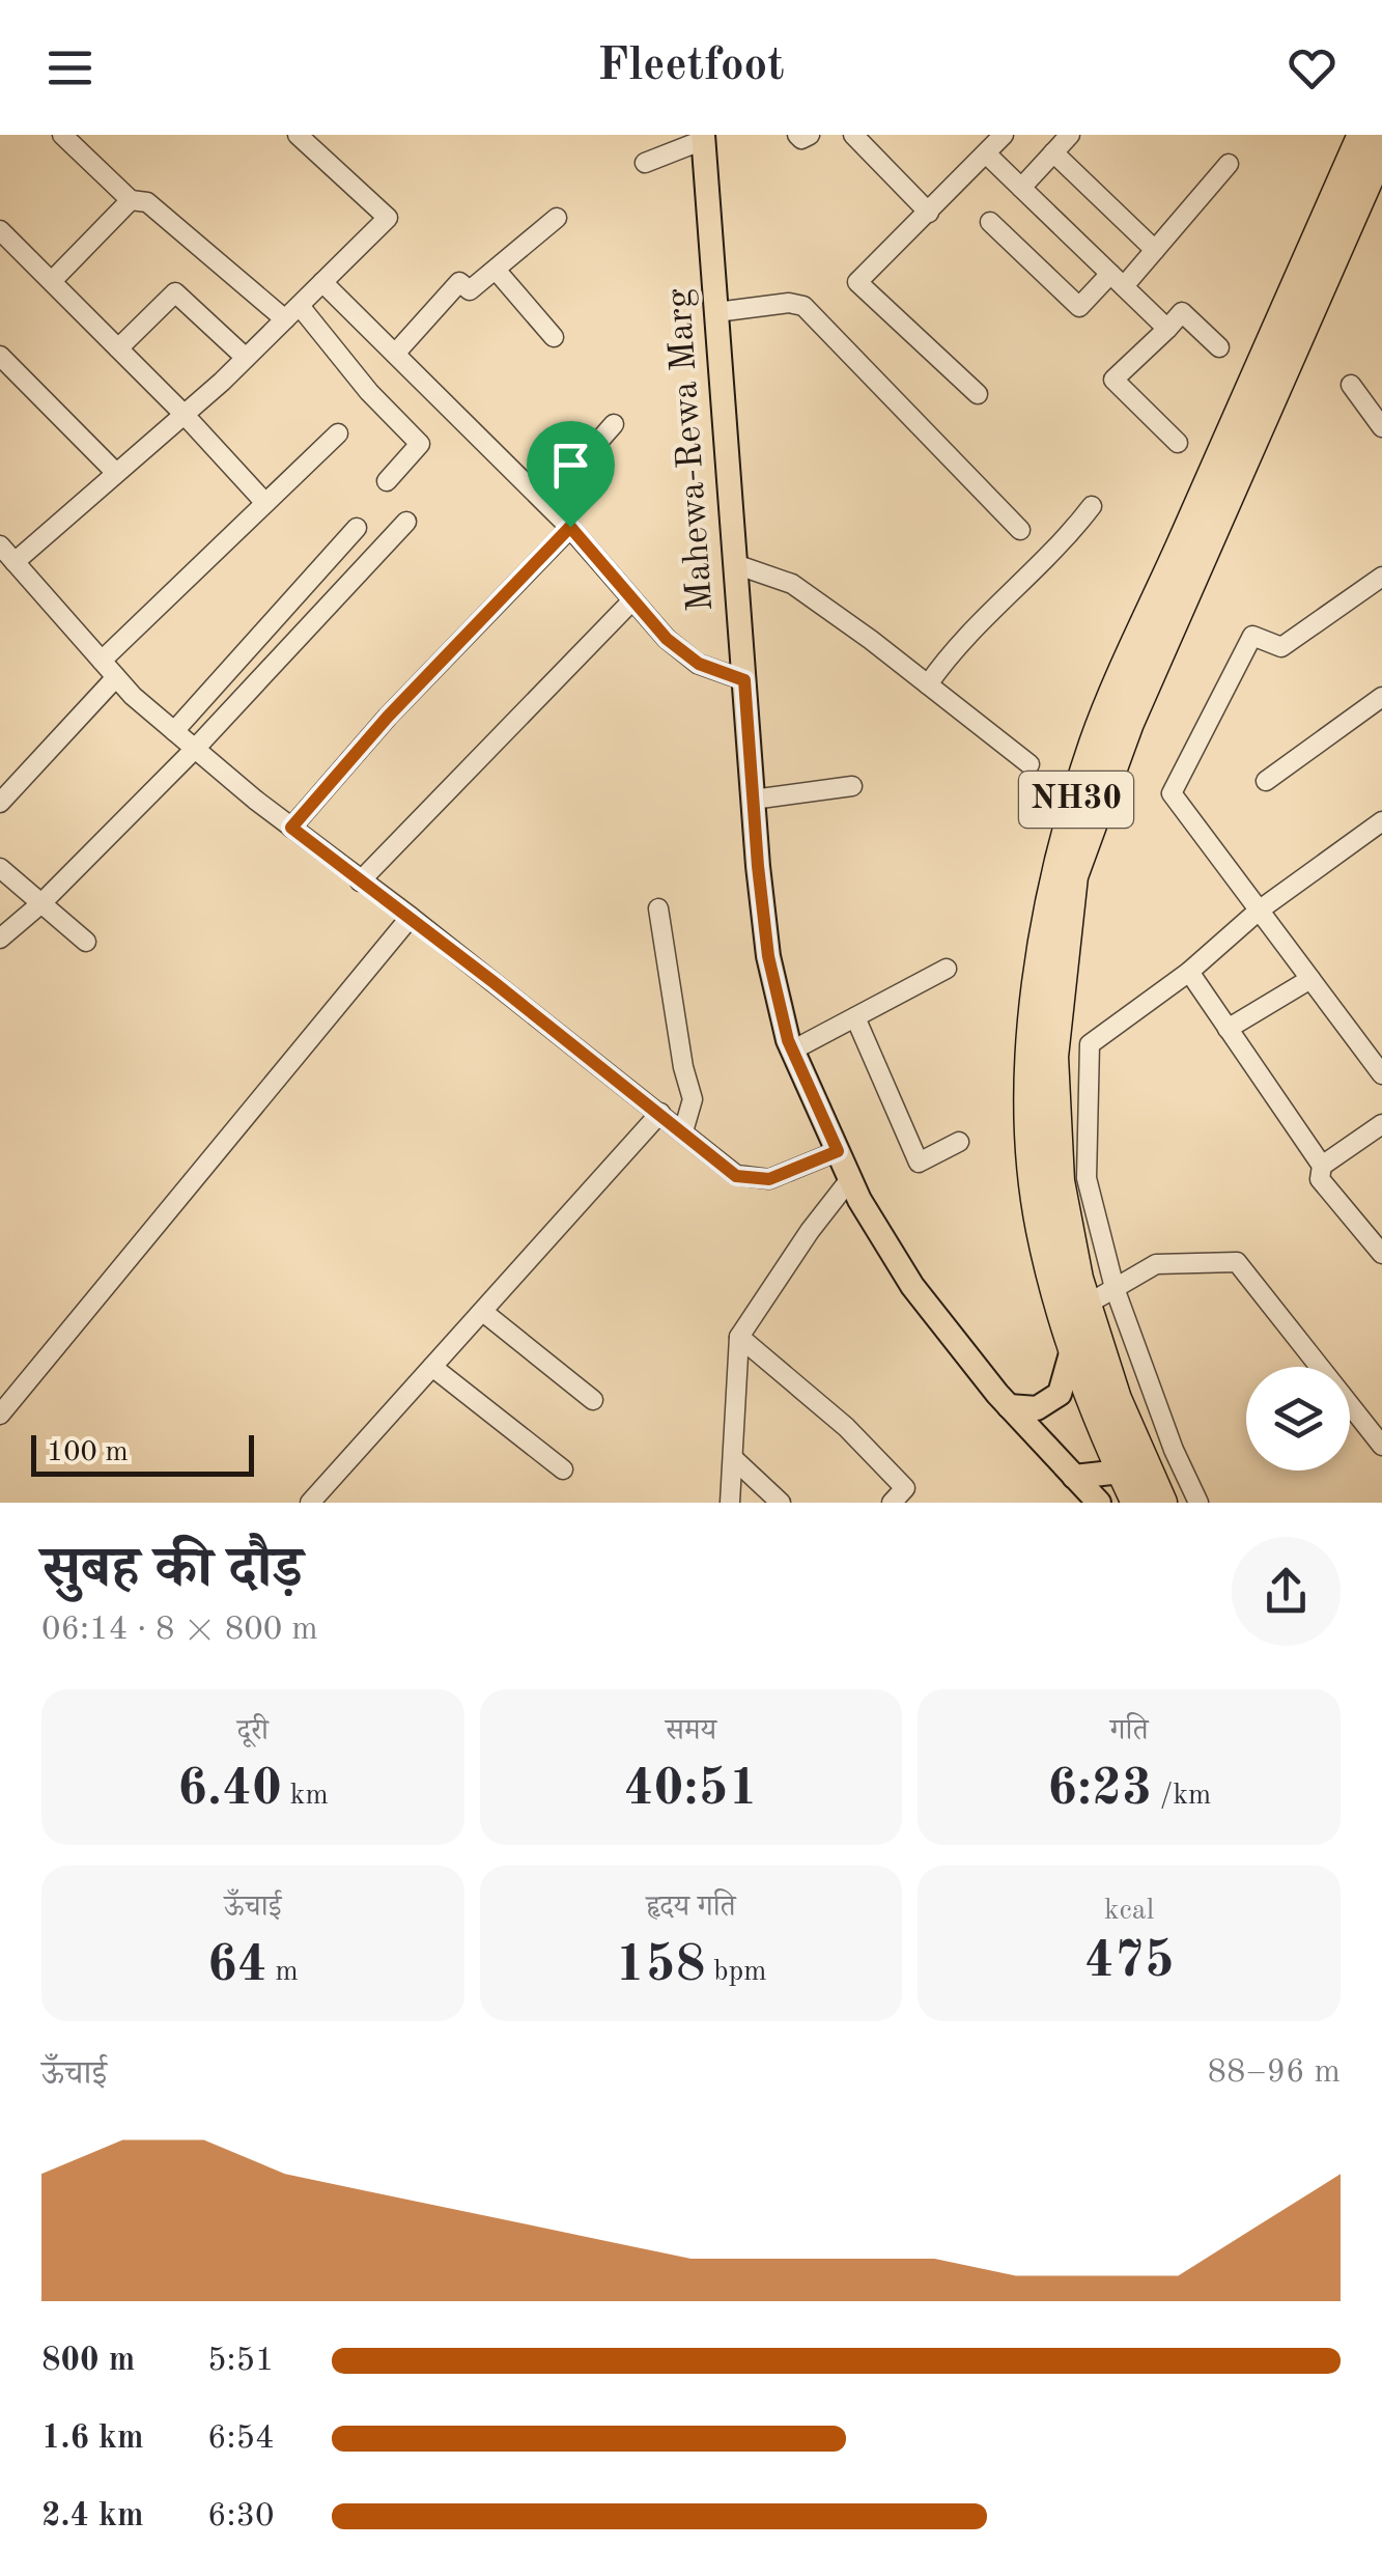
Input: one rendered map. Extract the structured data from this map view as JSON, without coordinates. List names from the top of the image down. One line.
{"streets":{"highway":["NH30"],"main road":["Mahewa-Rewa Marg"]},"scale_bar":"100 m","page":{"header":"Fleetfoot","scale":"100 m","heading":["सुबह की दौड़","06:14 · 8 × 800 m"],"stats":[["दूरी","6.40 km"],["समय","40:51"],["गति","6:23 /km"],["ऊँचाई","64 m"],["हृदय गति","158 bpm"],["kcal","475"]],"chart":["ऊँचाई","88–96 m"],"list":[{"name":"800 m","note":"5:51"},{"name":"1.6 km","note":"6:54"},{"name":"2.4 km","note":"6:30"}]}}
